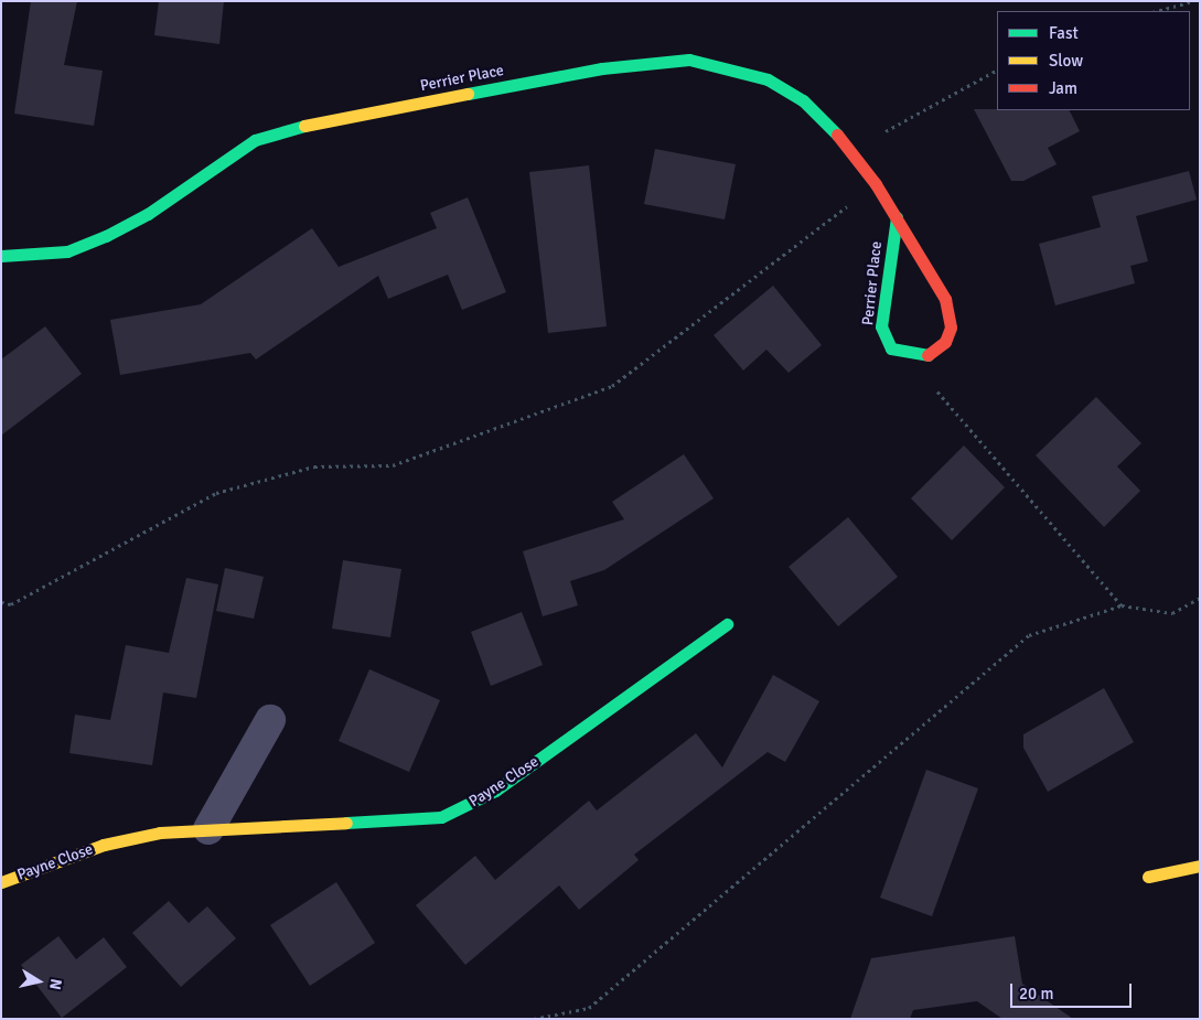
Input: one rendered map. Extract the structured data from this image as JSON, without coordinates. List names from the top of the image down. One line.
{"streets":{"street":["Perrier Place","Payne Close"]},"legend":["Fast","Slow","Jam"],"scale_bar":"20 m","north":"right"}
